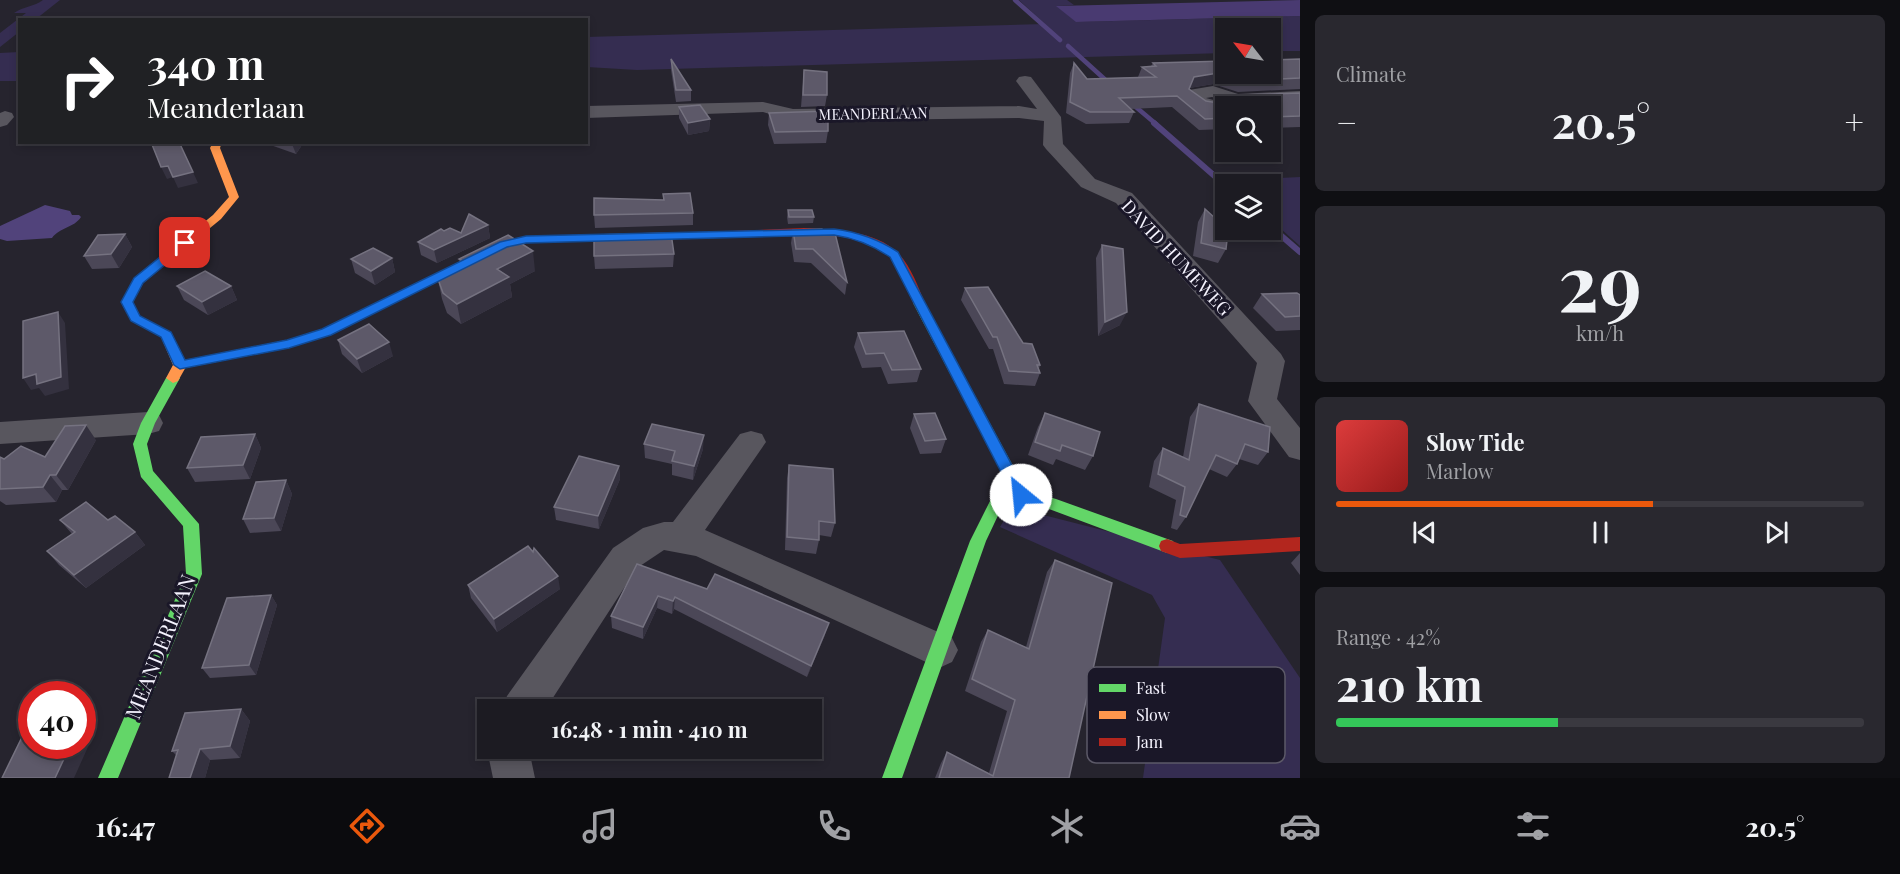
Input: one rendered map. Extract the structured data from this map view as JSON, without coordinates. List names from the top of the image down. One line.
{"streets":{"street":["MEANDERLAAN","DAVID HUMEWEG"]},"crossings":[["MEANDERLAAN","DAVID HUMEWEG"]],"legend":["Fast","Slow","Jam"],"north":"top left","page":{"tile":["Climate",["29","km/h"],["Range · 42%","210 km"]],"turn":["340 m","Meanderlaan"],"heat":["−","20.5°","+"],"song":["Slow Tide","Marlow"],"limit":"40","trip":"16:48 · 1 min · 410 m","tabs":["16:47","20.5°"]}}
